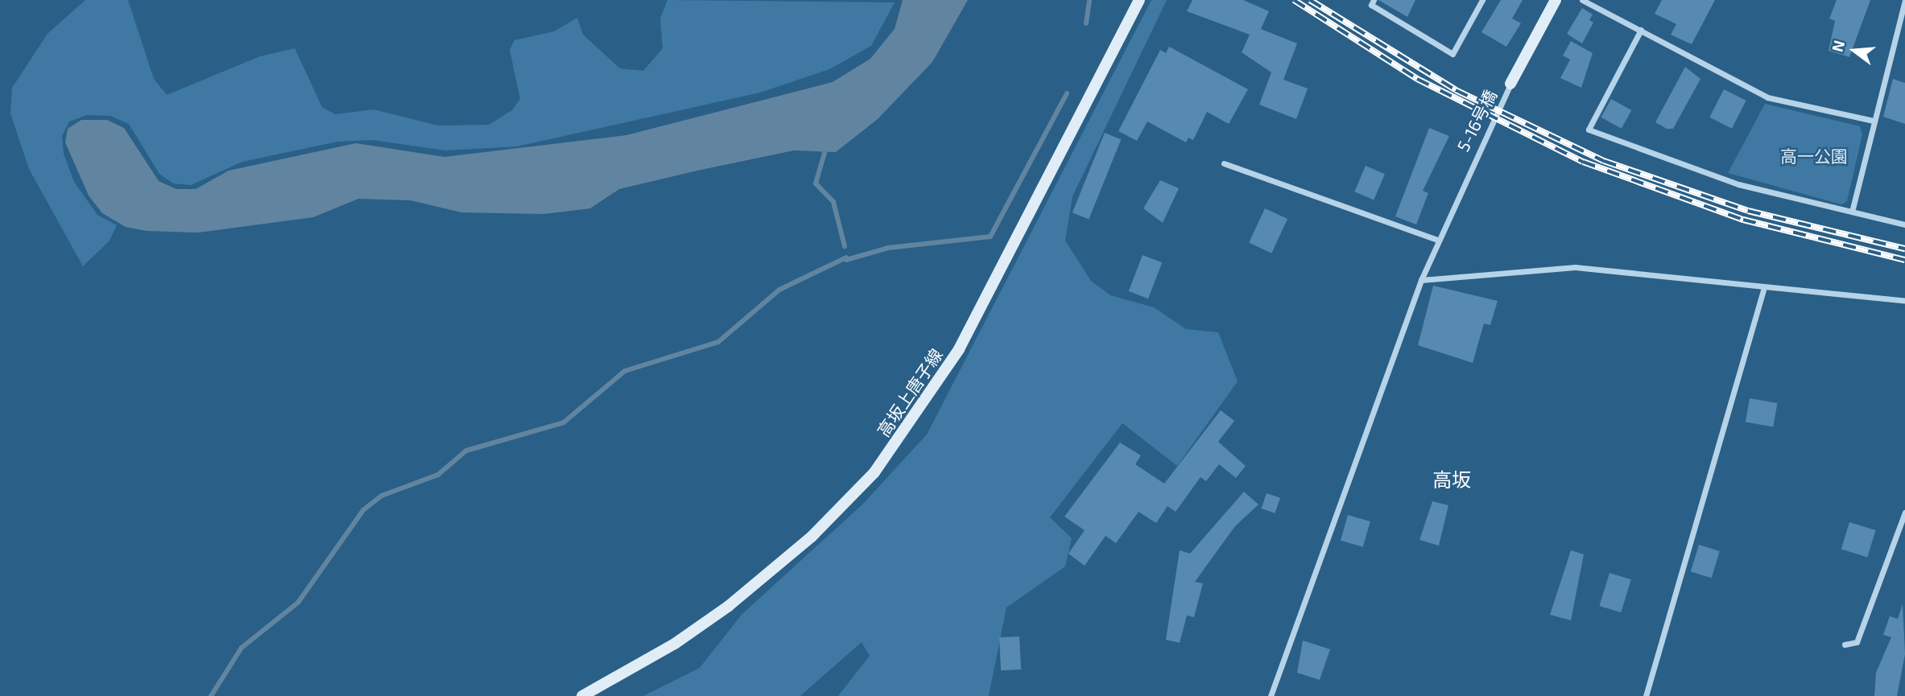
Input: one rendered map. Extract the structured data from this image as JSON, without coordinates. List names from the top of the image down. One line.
{"streets":{"main road":["高坂上唐子線"],"street":["5-16号橋"]},"districts":["高坂"],"parks":["高一公園"],"north":"left"}
